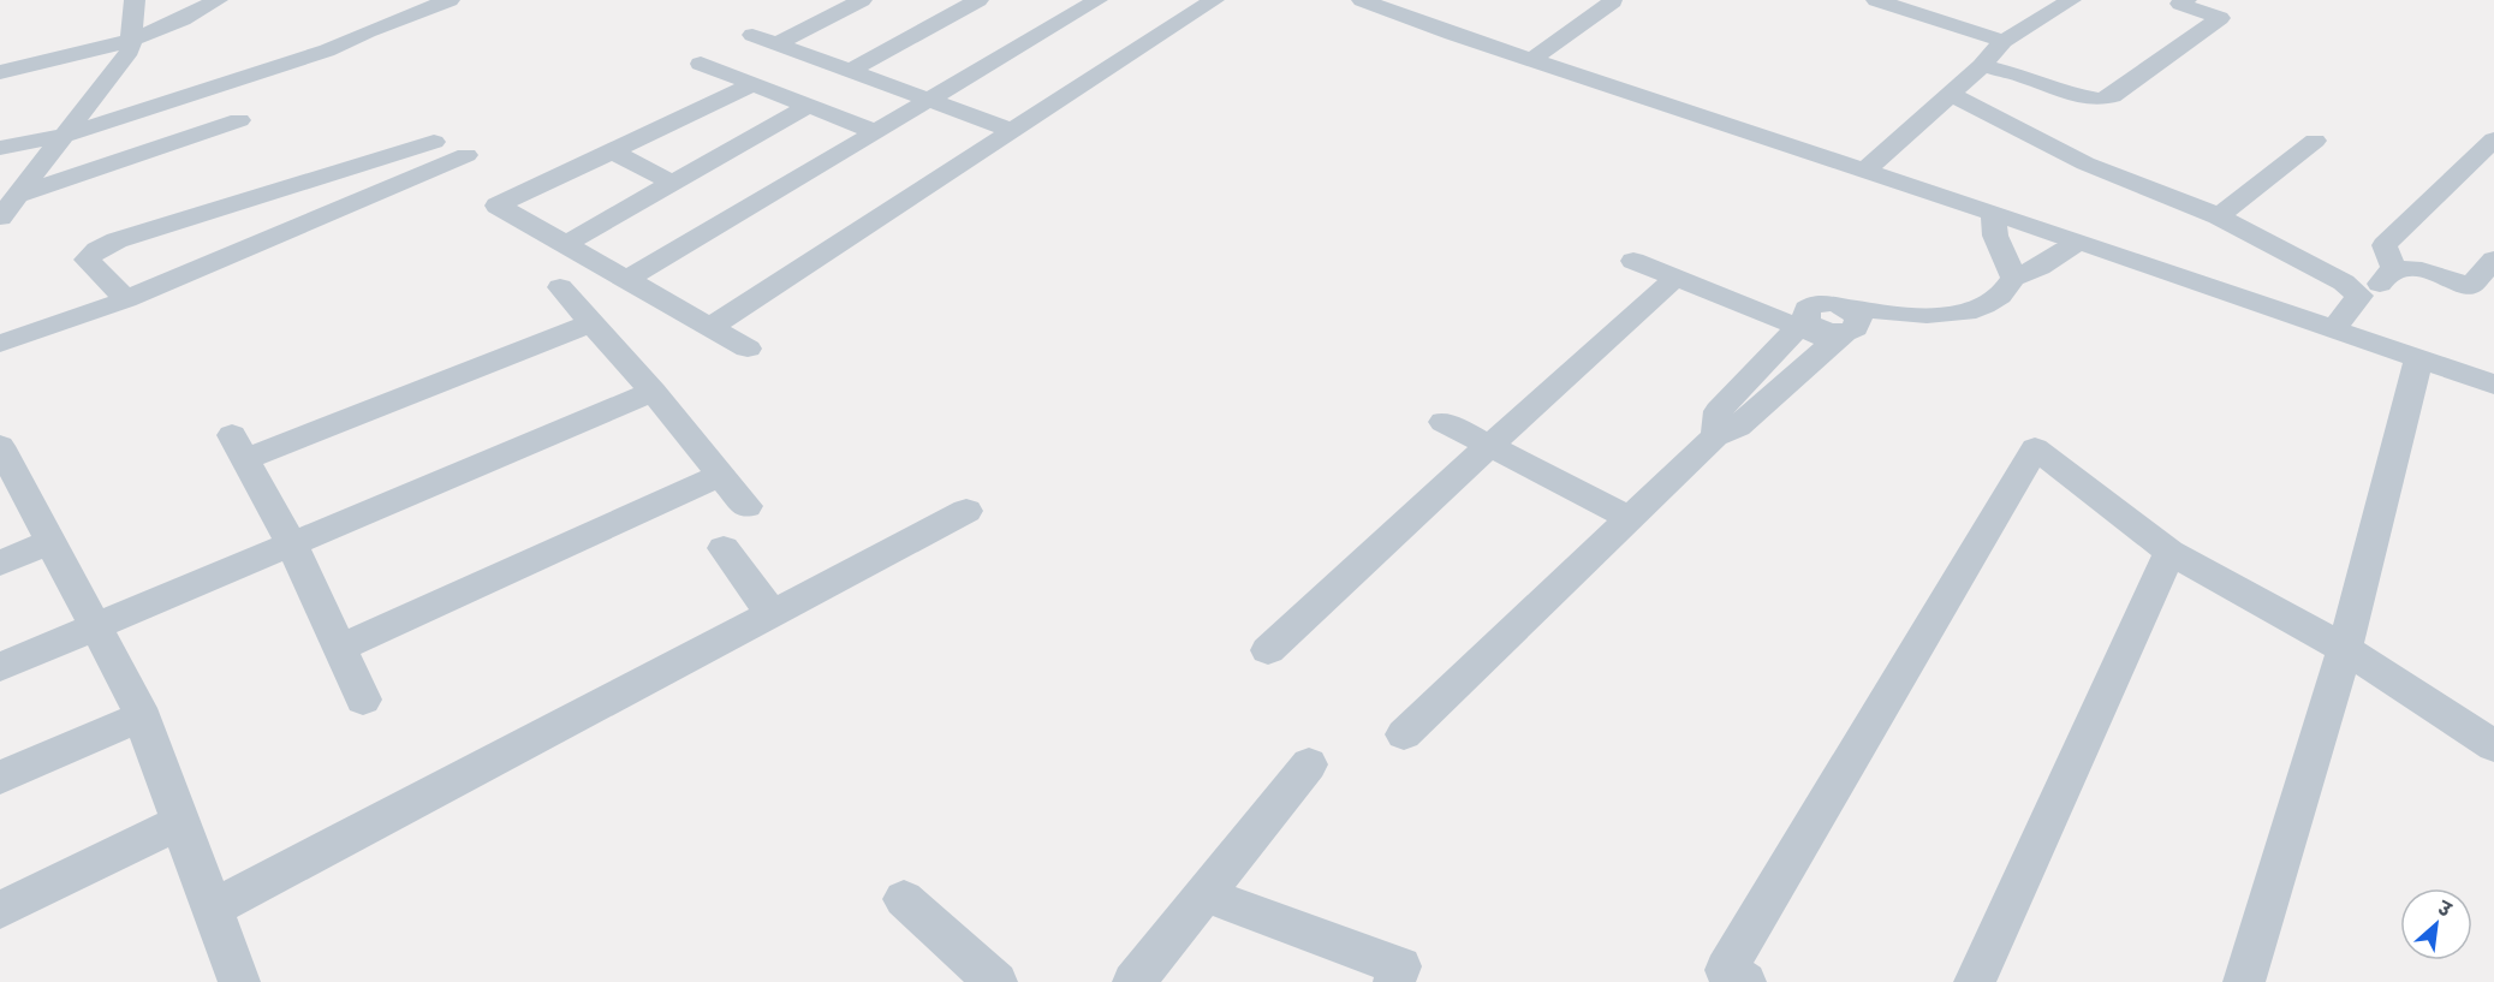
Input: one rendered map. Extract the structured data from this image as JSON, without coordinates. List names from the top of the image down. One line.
{"north":"top right"}
